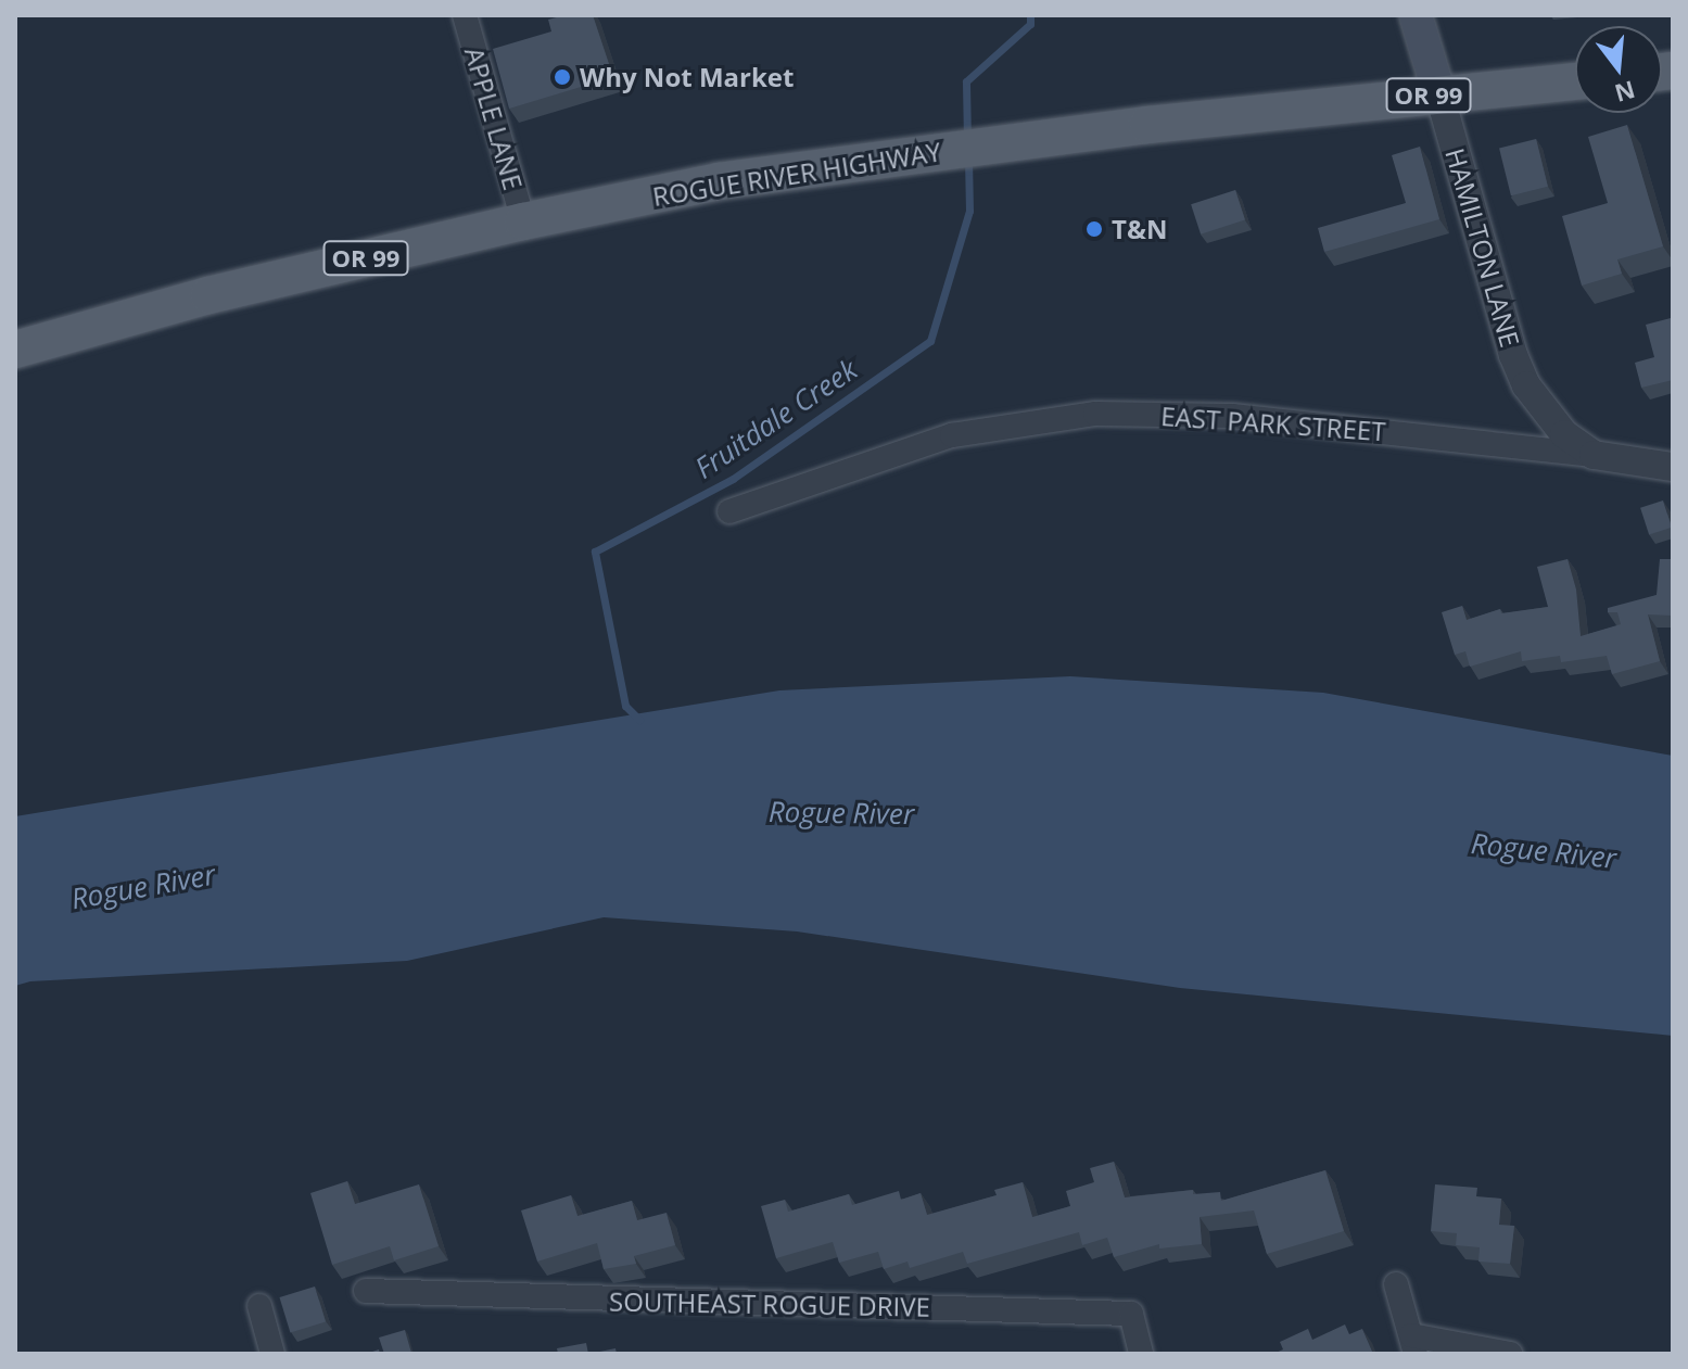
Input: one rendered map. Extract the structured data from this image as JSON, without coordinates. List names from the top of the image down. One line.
{"streets":{"main road":["OR 99","ROGUE RIVER HIGHWAY","HAMILTON LANE"],"street":["APPLE LANE","EAST PARK STREET","SOUTHEAST ROGUE DRIVE"]},"crossings":[["APPLE LANE","ROGUE RIVER HIGHWAY"],["ROGUE RIVER HIGHWAY","HAMILTON LANE"],["HAMILTON LANE","EAST PARK STREET"]],"water":["Fruitdale Creek","Rogue River"],"places":["Why Not Market","T&N"],"north":"bottom"}
